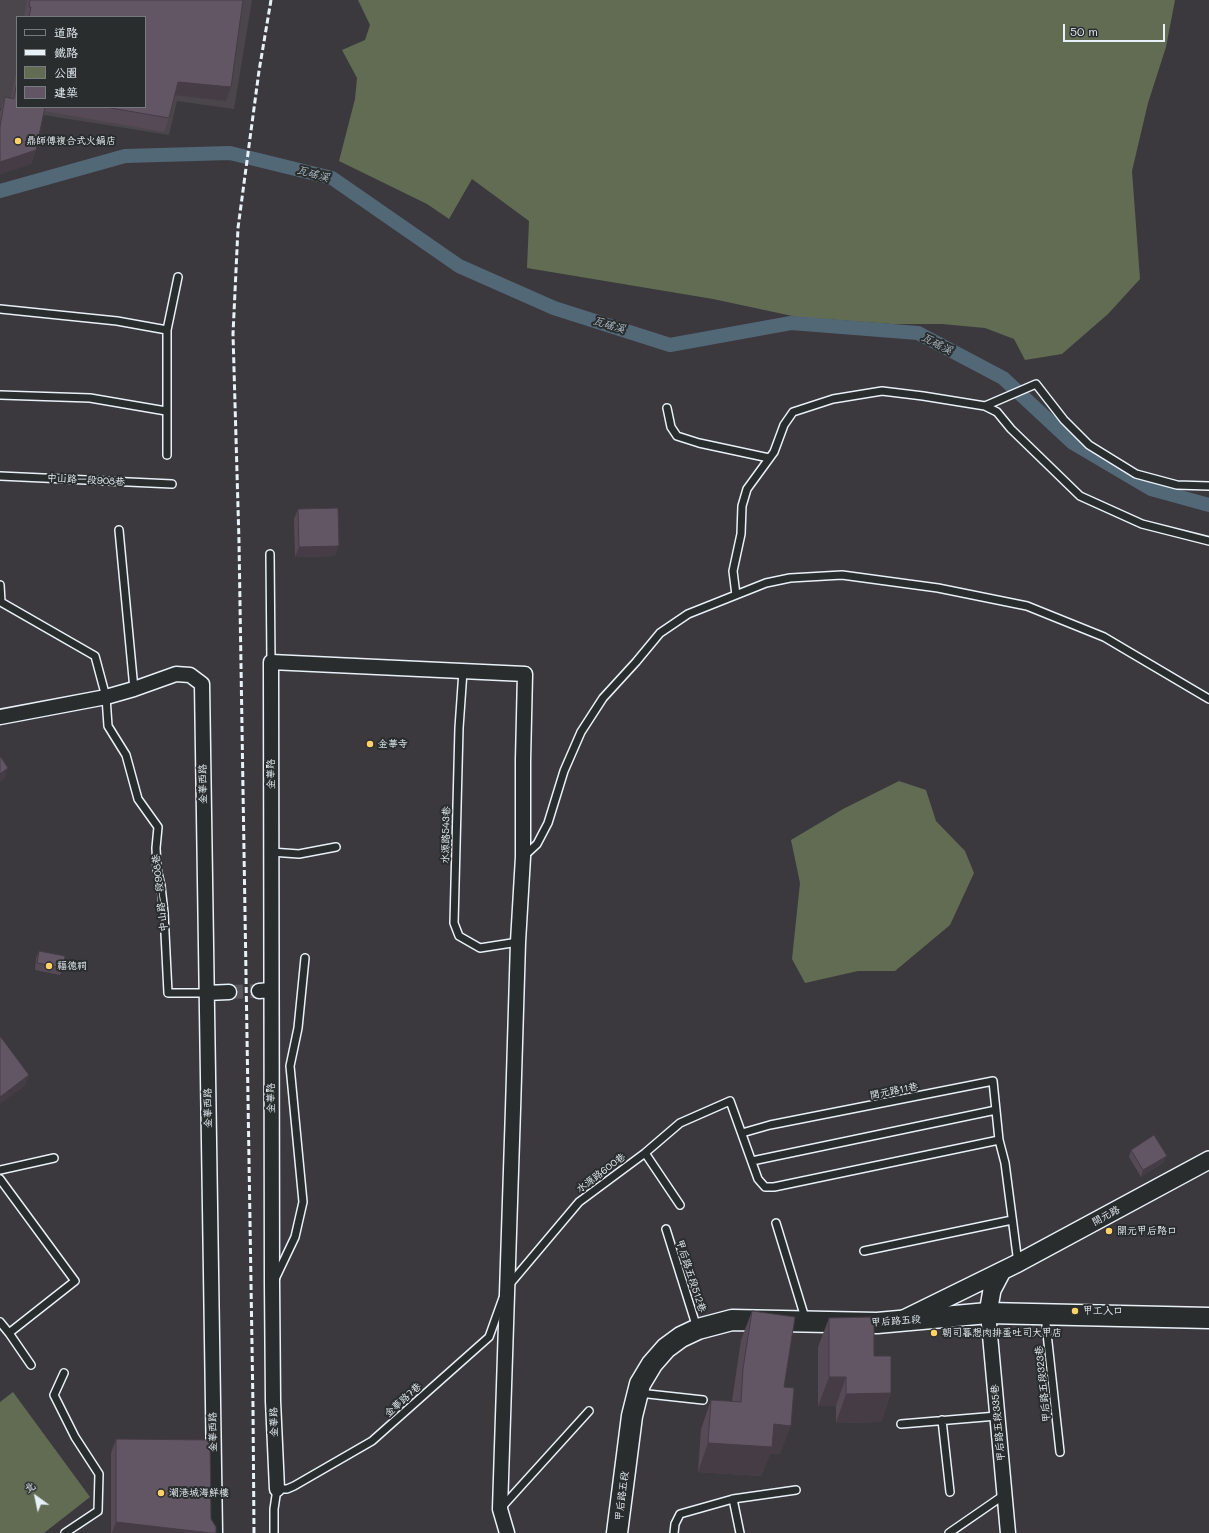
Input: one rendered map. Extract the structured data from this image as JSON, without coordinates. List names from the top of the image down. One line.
{"streets":{"main road":["甲后路五段"],"street":["金華路","金華西路","開元路","甲后路五段335巷"],"lane":["中山路一段908巷","水源路543巷","開元路11巷","水源路600巷","甲后路五段512巷","甲后路五段323巷","金華路7巷"]},"crossings":[["中山路一段908巷","金華西路"],["金華路","金華路7巷"],["開元路11巷","水源路600巷"],["開元路11巷","開元路"],["水源路600巷","金華路7巷"],["開元路","甲后路五段"],["甲后路五段512巷","甲后路五段"],["甲后路五段","甲后路五段323巷"],["甲后路五段","甲后路五段335巷"]],"water":["瓦磘溪"],"places":["鼎師傅複合式火鍋店","金華寺","福德祠","開元甲后路口","甲工入口","朝司暮想肉排蛋吐司大甲店","潮港城海鮮樓"],"legend":["道路","鐵路","公園","建築"],"scale_bar":"50 m","north":"top left"}
